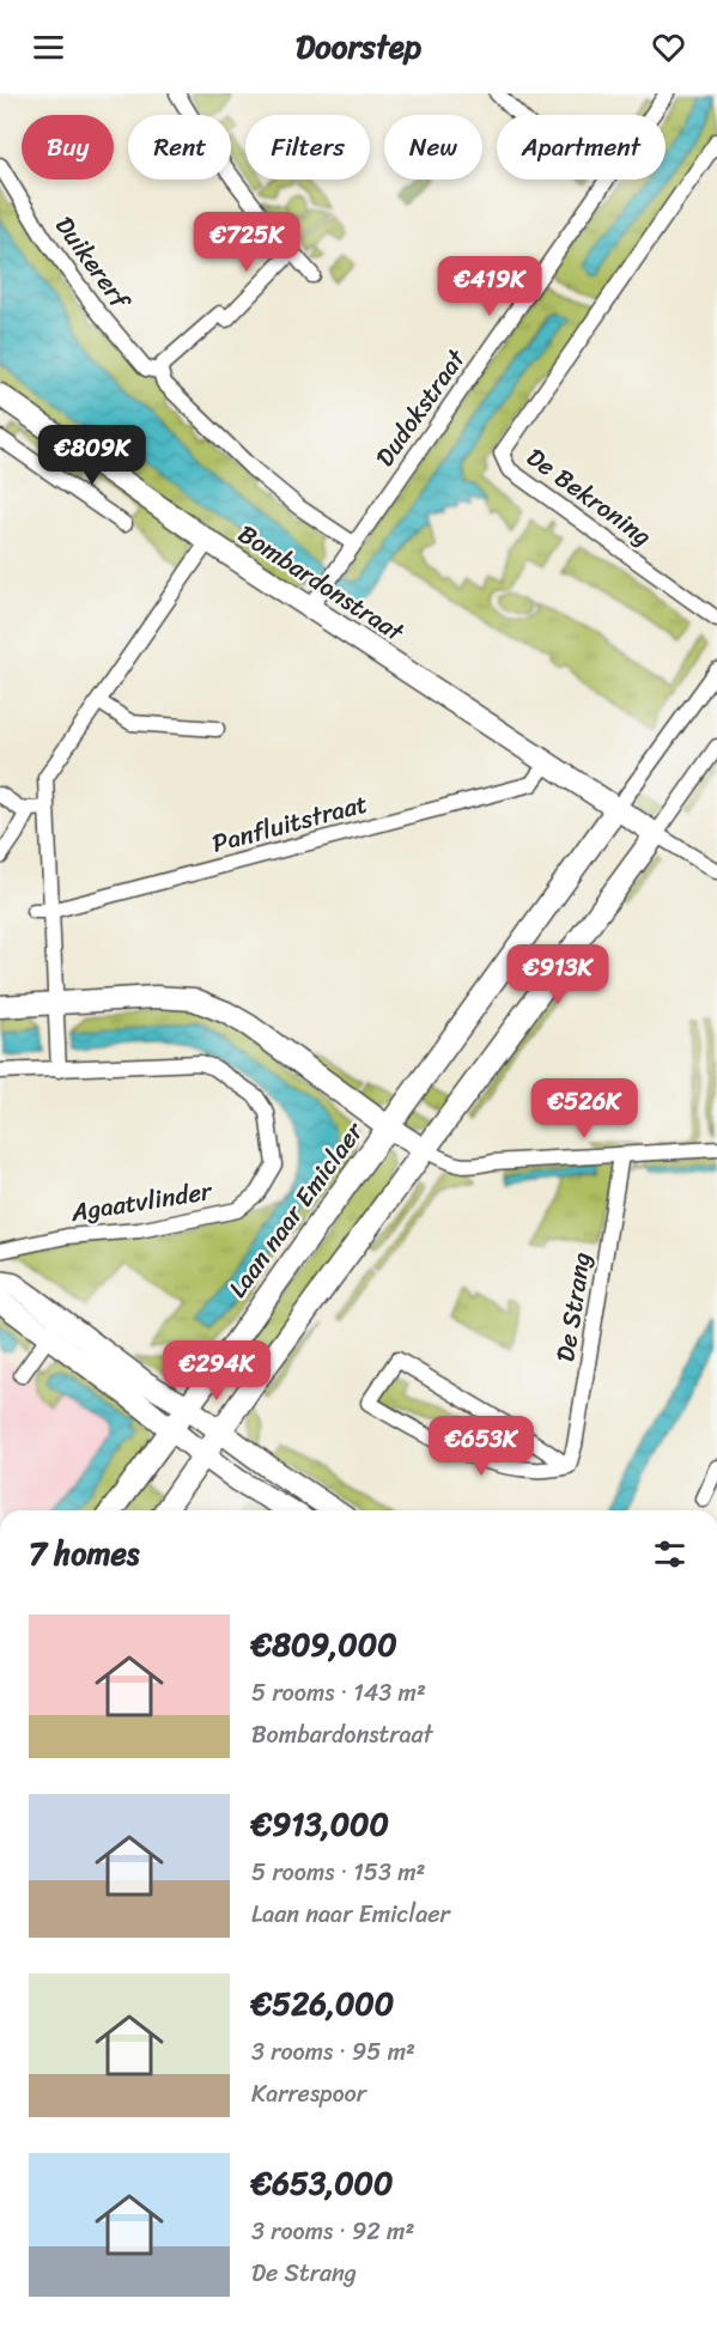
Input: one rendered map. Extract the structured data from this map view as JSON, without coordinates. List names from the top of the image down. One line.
{"streets":{"street":["Duikererf","Dudokstraat","De Bekroning","Bombardonstraat","Panfluitstraat","Agaatvlinder","Laan naar Emiclaer","De Strang"]},"crossings":[["Dudokstraat","Bombardonstraat"],["Bombardonstraat","Panfluitstraat"],["Bombardonstraat","Laan naar Emiclaer"]],"page":{"header":"Doorstep","chip":["Buy","Rent","Filters","New","Apartment"],"price":["€725K","€419K","€809K","€913K","€526K","€294K","€653K"],"heading":"7 homes","list":[{"name":"€809,000","note":"5 rooms · 143 m² · Bombardonstraat"},{"name":"€913,000","note":"5 rooms · 153 m² · Laan naar Emiclaer"},{"name":"€526,000","note":"3 rooms · 95 m² · Karrespoor"},{"name":"€653,000","note":"3 rooms · 92 m² · De Strang"}]}}
